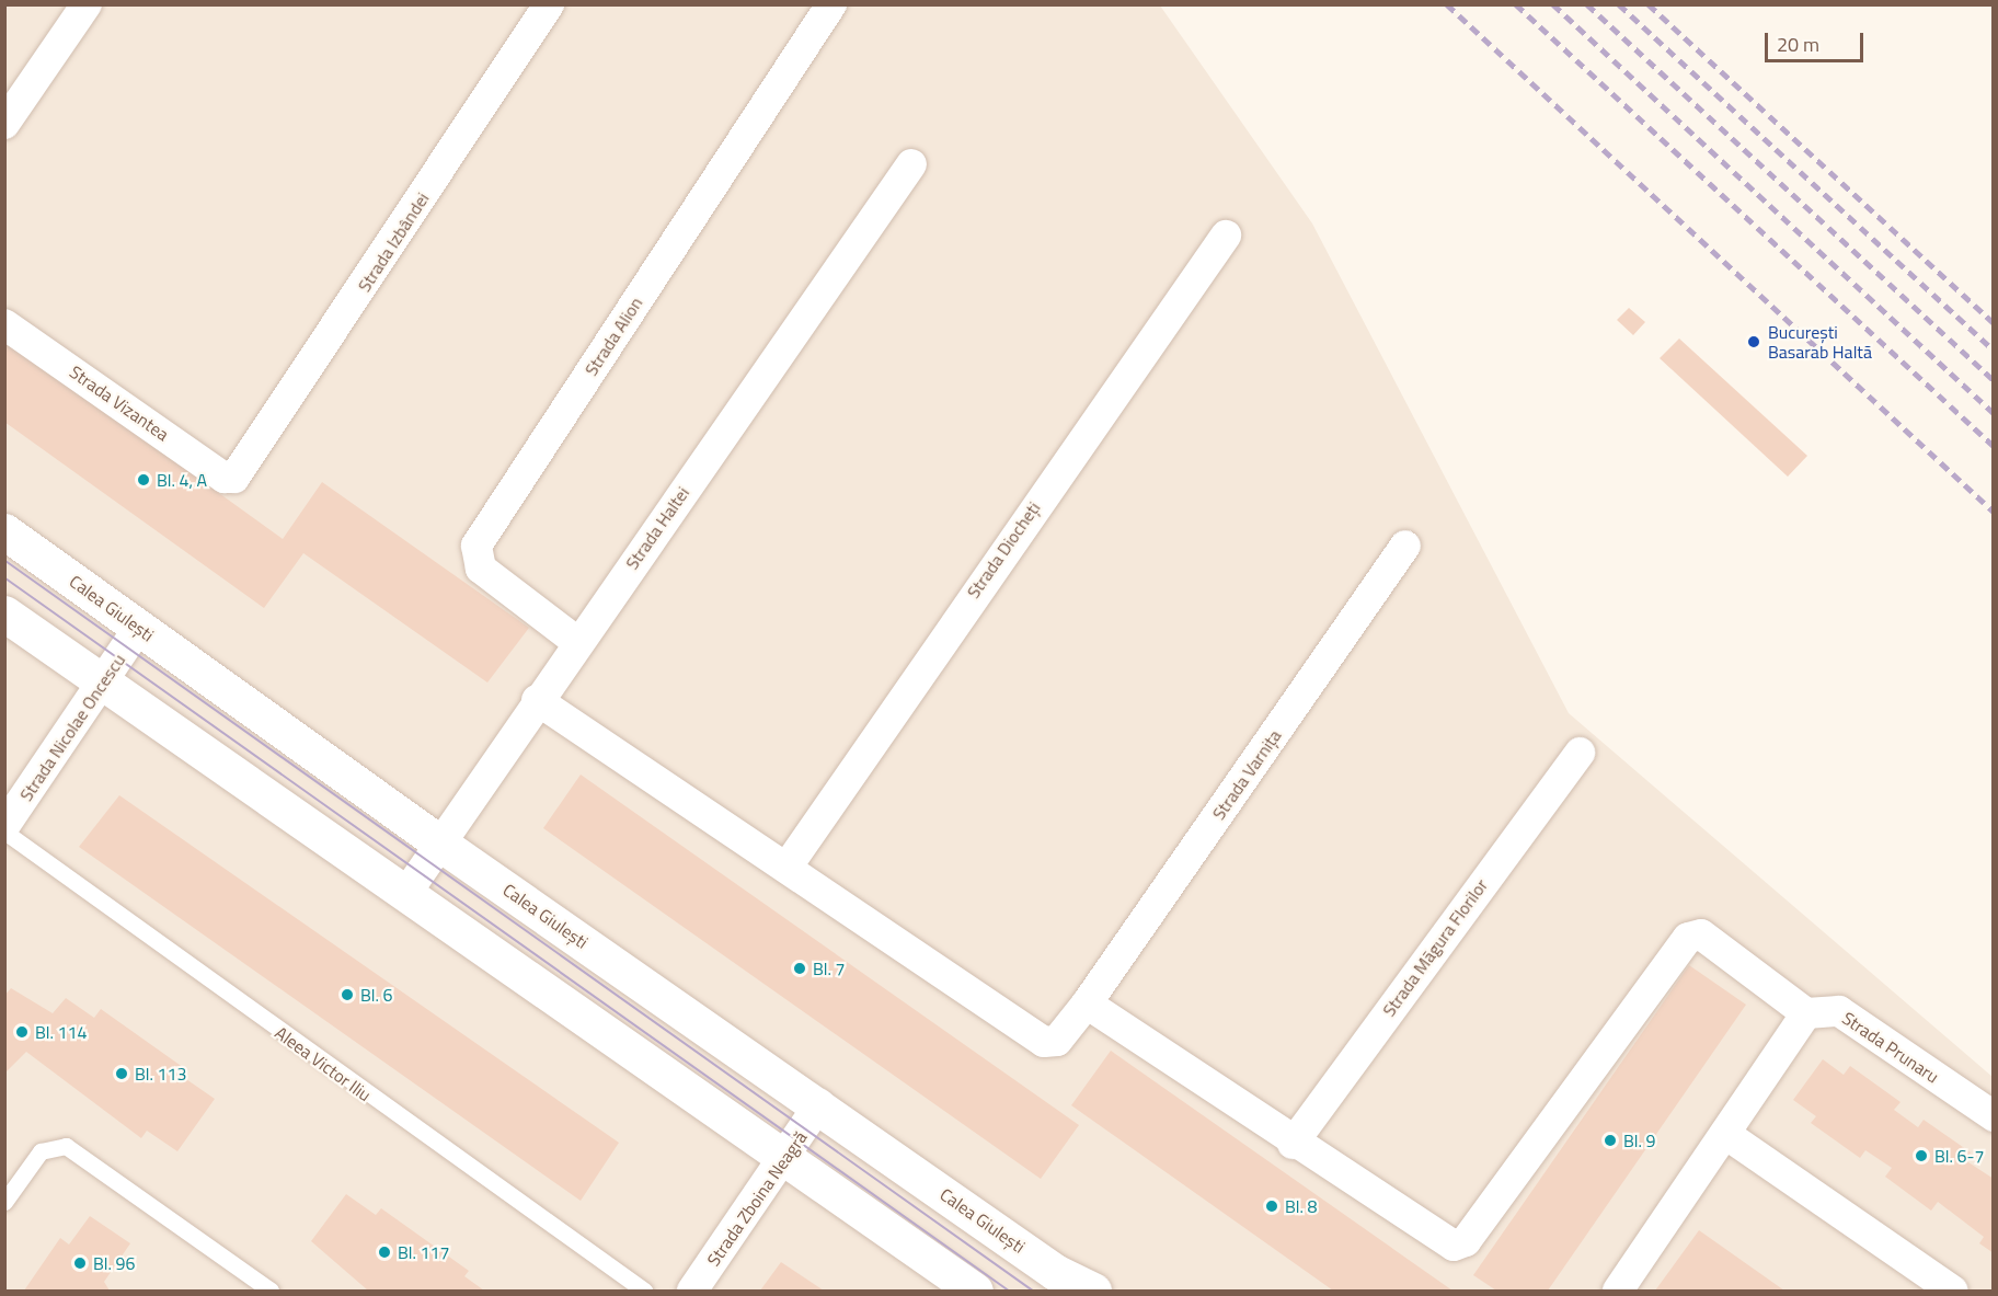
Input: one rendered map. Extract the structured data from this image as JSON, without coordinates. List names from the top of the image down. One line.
{"streets":{"main road":["Calea Giulești"],"street":["Strada Izbândei","Strada Alion","Strada Vizantea","Strada Haltei","Strada Diocheți","Strada Nicolae Oncescu","Strada Varnița","Strada Măgura Florilor","Strada Prunaru","Strada Zboina Neagră"],"lane":["Aleea Victor Iliu"]},"crossings":[["Strada Izbândei","Strada Vizantea"],["Strada Alion","Strada Haltei"],["Strada Haltei","Calea Giulești"],["Strada Haltei","Strada Varnița"],["Strada Diocheți","Strada Varnița"],["Calea Giulești","Strada Nicolae Oncescu"],["Calea Giulești","Strada Zboina Neagră"]],"places":["București Basarab Haltă","Bl. 4, A","Bl. 7","Bl. 6","Bl. 114","Bl. 113","Bl. 9","Bl. 6-7","Bl. 8","Bl. 117","Bl. 96"],"scale_bar":"20 m"}
